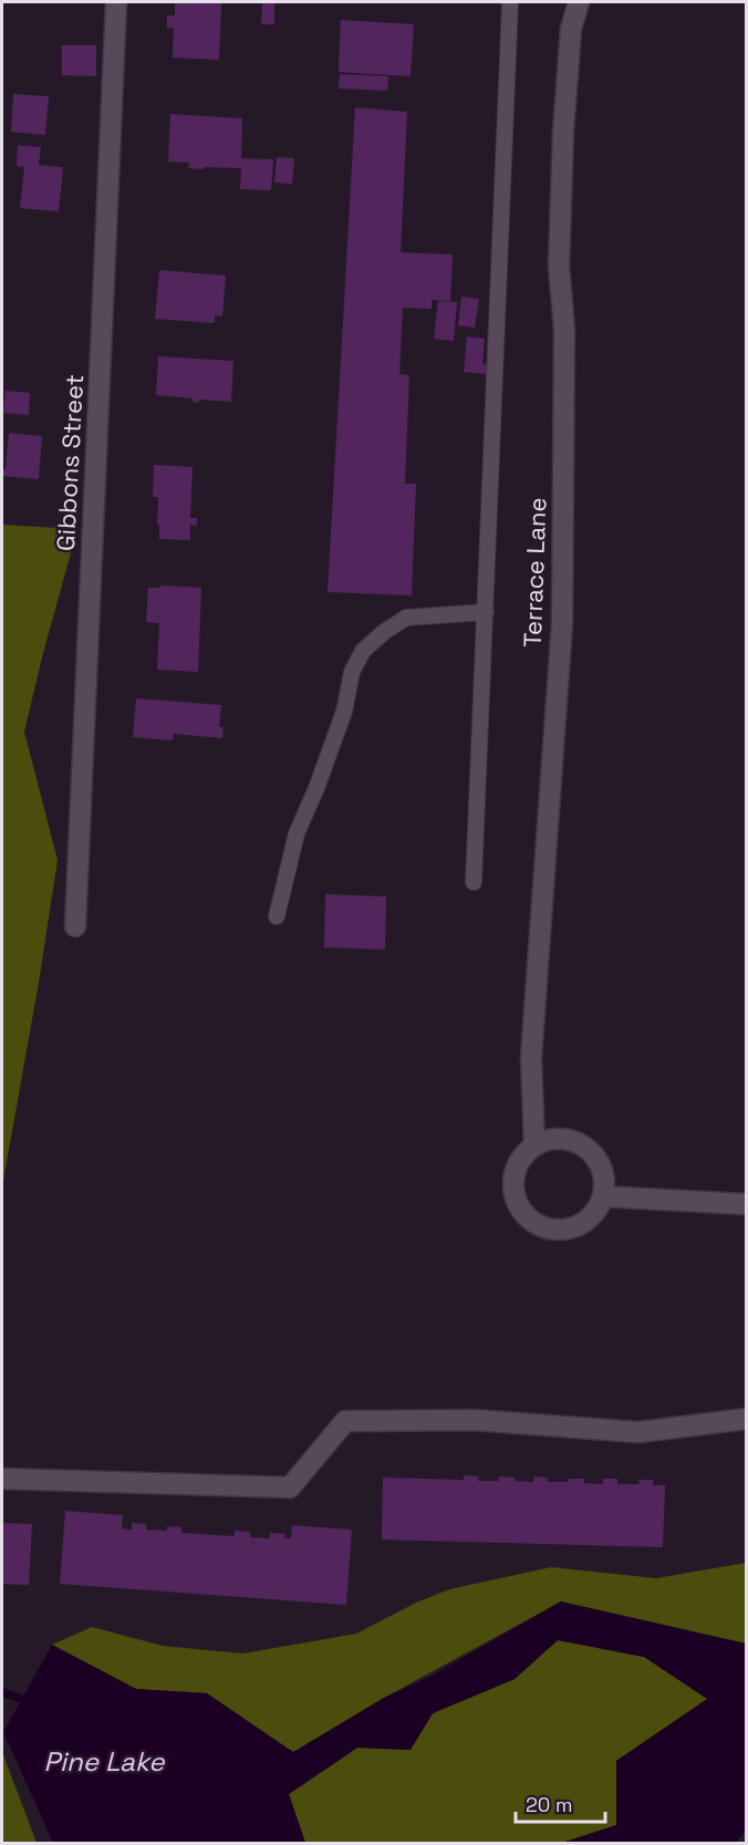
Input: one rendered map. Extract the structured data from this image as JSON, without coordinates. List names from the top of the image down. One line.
{"streets":{"street":["Gibbons Street","Terrace Lane"]},"water":["Pine Lake"],"scale_bar":"20 m"}
